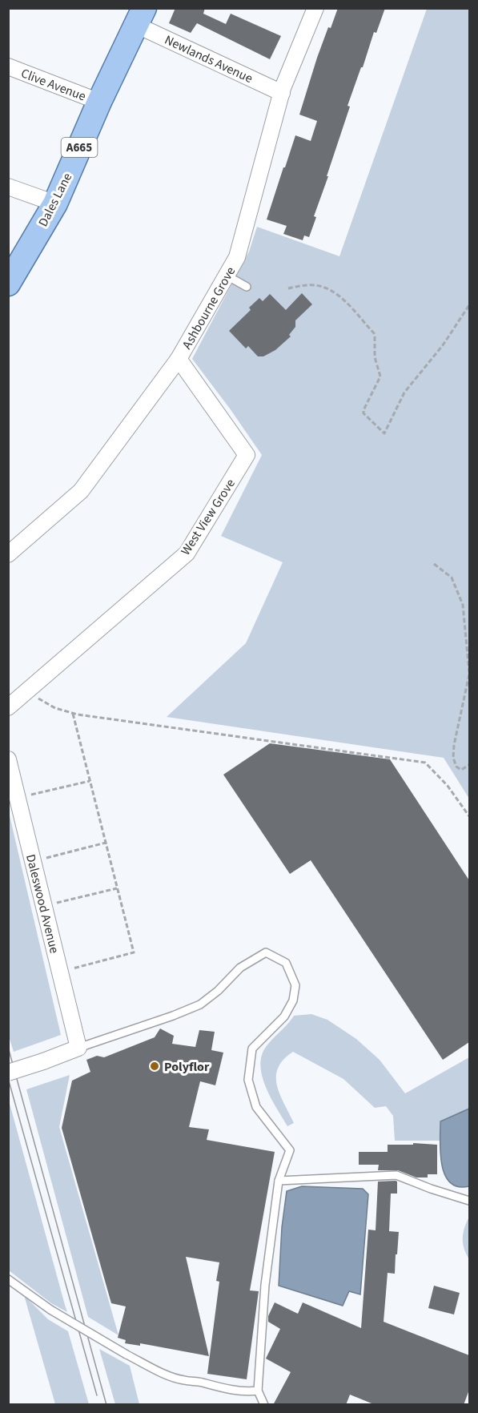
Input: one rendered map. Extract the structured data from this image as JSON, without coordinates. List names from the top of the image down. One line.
{"streets":{"main road":["A665","Dales Lane"],"street":["Newlands Avenue","Clive Avenue","Ashbourne Grove","West View Grove","Daleswood Avenue"]},"crossings":[["Newlands Avenue","Dales Lane"],["Newlands Avenue","Ashbourne Grove"],["Clive Avenue","Dales Lane"],["Ashbourne Grove","West View Grove"]],"places":["Polyflor"]}
